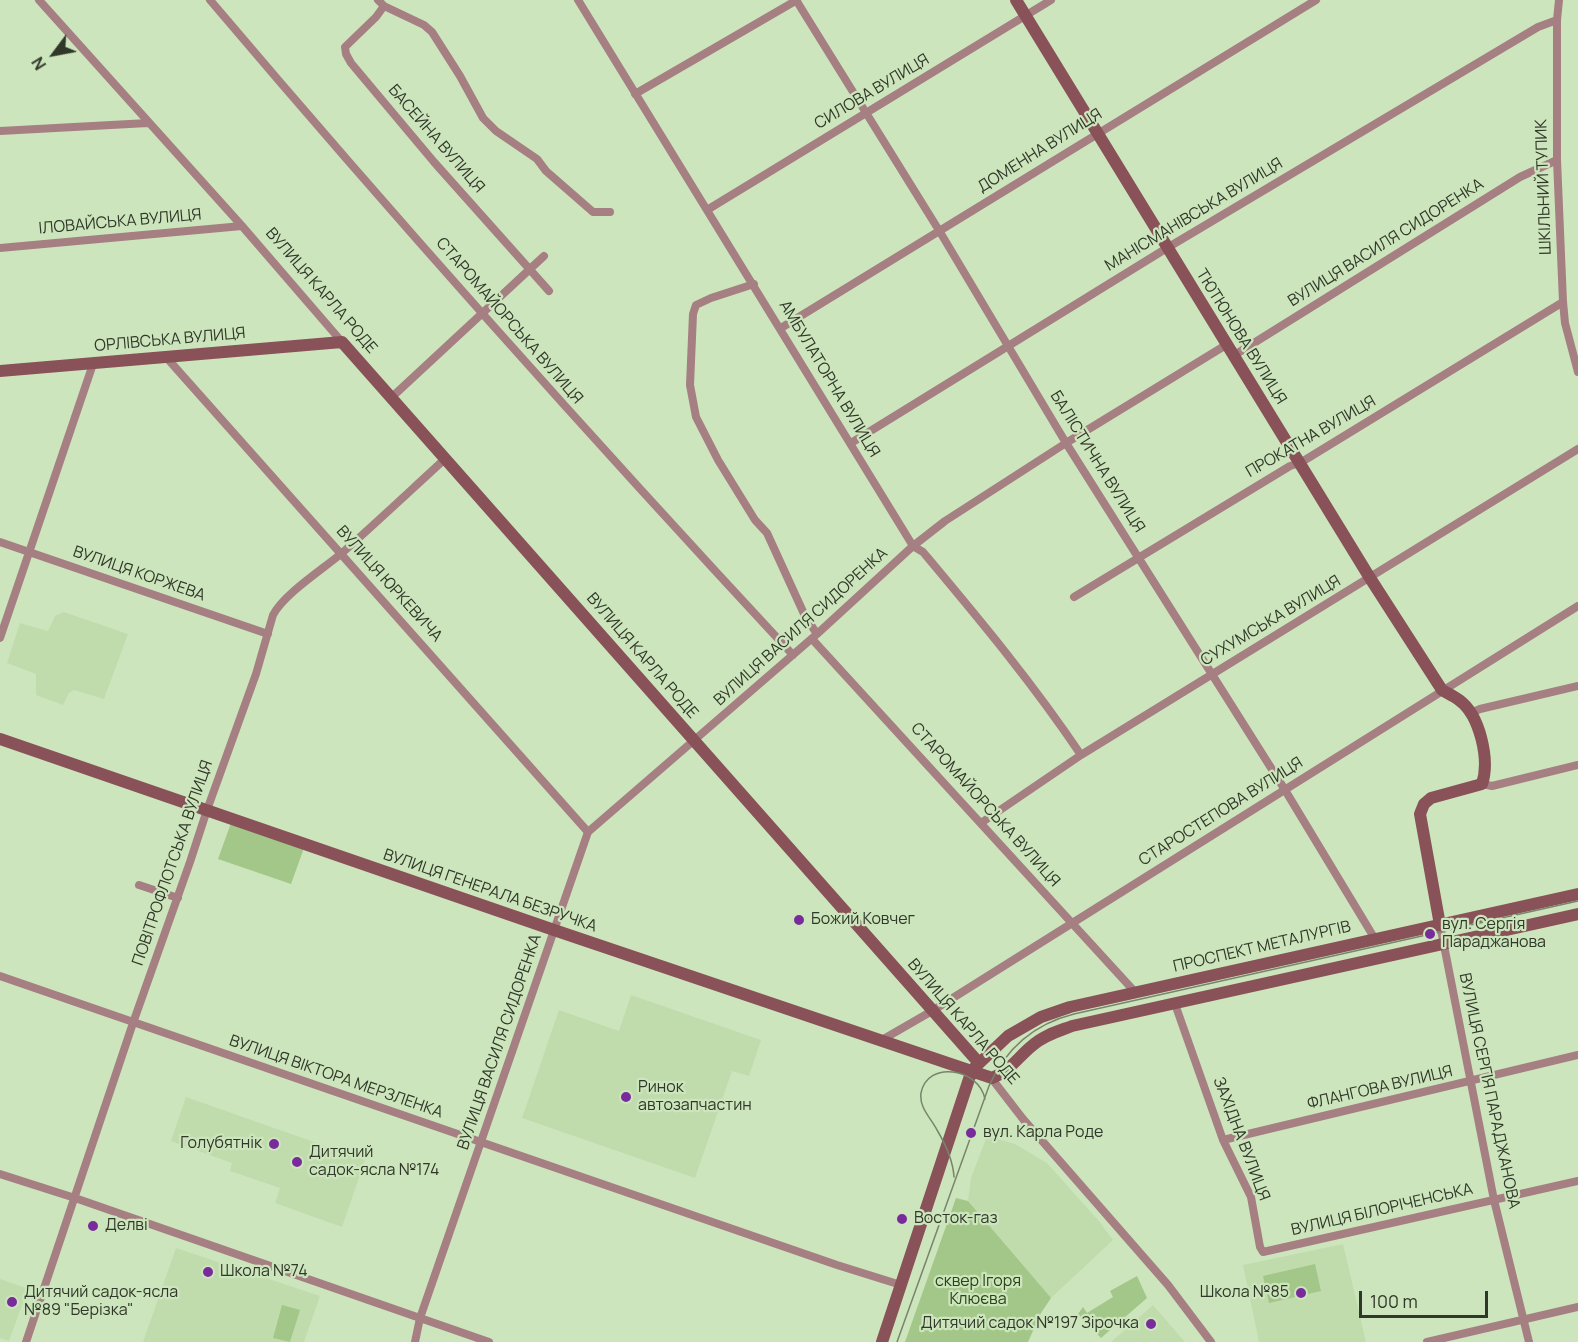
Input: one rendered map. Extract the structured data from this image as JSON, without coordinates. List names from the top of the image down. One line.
{"streets":{"street":["СИЛОВА ВУЛИЦЯ","БАСЕЙНА ВУЛИЦЯ","ДОМЕННА ВУЛИЦЯ","ШКІЛЬНИЙ ТУПИК","МАНІСМАНІВСЬКА ВУЛИЦЯ","ІЛОВАЙСЬКА ВУЛИЦЯ","ВУЛИЦЯ ВАСИЛЯ СИДОРЕНКА","ВУЛИЦЯ КАРЛА РОДЕ","СТАРОМАЙОРСЬКА ВУЛИЦЯ","ТЮТЮНОВА ВУЛИЦЯ","ОРЛІВСЬКА ВУЛИЦЯ","АМБУЛАТОРНА ВУЛИЦЯ","ПРОКАТНА ВУЛИЦЯ","БАЛІСТИЧНА ВУЛИЦЯ","ВУЛИЦЯ КОРЖЕВА","ВУЛИЦЯ ЮРКЕВИЧА","СУХУМСЬКА ВУЛИЦЯ","СТАРОСТЕПОВА ВУЛИЦЯ","ПОВІТРОФЛОТСЬКА ВУЛИЦЯ","ВУЛИЦЯ ГЕНЕРАЛА БЕЗРУЧКА","ПРОСПЕКТ МЕТАЛУРГІВ","ВУЛИЦЯ ВІКТОРА МЕРЗЛЕНКА","ФЛАНГОВА ВУЛИЦЯ","ВУЛИЦЯ СЕРГІЯ ПАРАДЖАНОВА","ЗАХІДНА ВУЛИЦЯ","ВУЛИЦЯ БІЛОРІЧЕНСЬКА"]},"crossings":[["СИЛОВА ВУЛИЦЯ","ТЮТЮНОВА ВУЛИЦЯ"],["СИЛОВА ВУЛИЦЯ","АМБУЛАТОРНА ВУЛИЦЯ"],["СИЛОВА ВУЛИЦЯ","БАЛІСТИЧНА ВУЛИЦЯ"],["ДОМЕННА ВУЛИЦЯ","ТЮТЮНОВА ВУЛИЦЯ"],["ДОМЕННА ВУЛИЦЯ","АМБУЛАТОРНА ВУЛИЦЯ"],["ДОМЕННА ВУЛИЦЯ","БАЛІСТИЧНА ВУЛИЦЯ"],["ШКІЛЬНИЙ ТУПИК","МАНІСМАНІВСЬКА ВУЛИЦЯ"],["ШКІЛЬНИЙ ТУПИК","ВУЛИЦЯ ВАСИЛЯ СИДОРЕНКА"],["ШКІЛЬНИЙ ТУПИК","ПРОКАТНА ВУЛИЦЯ"],["МАНІСМАНІВСЬКА ВУЛИЦЯ","ТЮТЮНОВА ВУЛИЦЯ"],["МАНІСМАНІВСЬКА ВУЛИЦЯ","АМБУЛАТОРНА ВУЛИЦЯ"],["МАНІСМАНІВСЬКА ВУЛИЦЯ","БАЛІСТИЧНА ВУЛИЦЯ"],["ІЛОВАЙСЬКА ВУЛИЦЯ","ВУЛИЦЯ КАРЛА РОДЕ"],["ВУЛИЦЯ ВАСИЛЯ СИДОРЕНКА","ВУЛИЦЯ КАРЛА РОДЕ"],["ВУЛИЦЯ ВАСИЛЯ СИДОРЕНКА","СТАРОМАЙОРСЬКА ВУЛИЦЯ"],["ВУЛИЦЯ ВАСИЛЯ СИДОРЕНКА","ТЮТЮНОВА ВУЛИЦЯ"],["ВУЛИЦЯ ВАСИЛЯ СИДОРЕНКА","АМБУЛАТОРНА ВУЛИЦЯ"],["ВУЛИЦЯ ВАСИЛЯ СИДОРЕНКА","БАЛІСТИЧНА ВУЛИЦЯ"],["ВУЛИЦЯ ВАСИЛЯ СИДОРЕНКА","ВУЛИЦЯ ЮРКЕВИЧА"],["ВУЛИЦЯ ВАСИЛЯ СИДОРЕНКА","ВУЛИЦЯ ГЕНЕРАЛА БЕЗРУЧКА"],["ВУЛИЦЯ ВАСИЛЯ СИДОРЕНКА","ВУЛИЦЯ ВІКТОРА МЕРЗЛЕНКА"],["ВУЛИЦЯ КАРЛА РОДЕ","ОРЛІВСЬКА ВУЛИЦЯ"],["ВУЛИЦЯ КАРЛА РОДЕ","СТАРОСТЕПОВА ВУЛИЦЯ"],["ВУЛИЦЯ КАРЛА РОДЕ","ПОВІТРОФЛОТСЬКА ВУЛИЦЯ"],["ВУЛИЦЯ КАРЛА РОДЕ","ВУЛИЦЯ ГЕНЕРАЛА БЕЗРУЧКА"],["ВУЛИЦЯ КАРЛА РОДЕ","ПРОСПЕКТ МЕТАЛУРГІВ"],["СТАРОМАЙОРСЬКА ВУЛИЦЯ","АМБУЛАТОРНА ВУЛИЦЯ"],["СТАРОМАЙОРСЬКА ВУЛИЦЯ","СУХУМСЬКА ВУЛИЦЯ"],["СТАРОМАЙОРСЬКА ВУЛИЦЯ","СТАРОСТЕПОВА ВУЛИЦЯ"],["СТАРОМАЙОРСЬКА ВУЛИЦЯ","ПРОСПЕКТ МЕТАЛУРГІВ"],["ТЮТЮНОВА ВУЛИЦЯ","ПРОКАТНА ВУЛИЦЯ"],["ТЮТЮНОВА ВУЛИЦЯ","СУХУМСЬКА ВУЛИЦЯ"],["ТЮТЮНОВА ВУЛИЦЯ","СТАРОСТЕПОВА ВУЛИЦЯ"],["ОРЛІВСЬКА ВУЛИЦЯ","ВУЛИЦЯ ЮРКЕВИЧА"],["АМБУЛАТОРНА ВУЛИЦЯ","СУХУМСЬКА ВУЛИЦЯ"],["ПРОКАТНА ВУЛИЦЯ","БАЛІСТИЧНА ВУЛИЦЯ"],["БАЛІСТИЧНА ВУЛИЦЯ","СУХУМСЬКА ВУЛИЦЯ"],["БАЛІСТИЧНА ВУЛИЦЯ","СТАРОСТЕПОВА ВУЛИЦЯ"],["БАЛІСТИЧНА ВУЛИЦЯ","ПРОСПЕКТ МЕТАЛУРГІВ"],["ВУЛИЦЯ КОРЖЕВА","ПОВІТРОФЛОТСЬКА ВУЛИЦЯ"],["ВУЛИЦЯ ЮРКЕВИЧА","ПОВІТРОФЛОТСЬКА ВУЛИЦЯ"],["СТАРОСТЕПОВА ВУЛИЦЯ","ВУЛИЦЯ ГЕНЕРАЛА БЕЗРУЧКА"],["ПОВІТРОФЛОТСЬКА ВУЛИЦЯ","ВУЛИЦЯ ГЕНЕРАЛА БЕЗРУЧКА"],["ПОВІТРОФЛОТСЬКА ВУЛИЦЯ","ВУЛИЦЯ ВІКТОРА МЕРЗЛЕНКА"],["ВУЛИЦЯ ГЕНЕРАЛА БЕЗРУЧКА","ПРОСПЕКТ МЕТАЛУРГІВ"],["ПРОСПЕКТ МЕТАЛУРГІВ","ВУЛИЦЯ ВІКТОРА МЕРЗЛЕНКА"],["ПРОСПЕКТ МЕТАЛУРГІВ","ВУЛИЦЯ СЕРГІЯ ПАРАДЖАНОВА"],["ФЛАНГОВА ВУЛИЦЯ","ВУЛИЦЯ СЕРГІЯ ПАРАДЖАНОВА"],["ФЛАНГОВА ВУЛИЦЯ","ЗАХІДНА ВУЛИЦЯ"],["ВУЛИЦЯ СЕРГІЯ ПАРАДЖАНОВА","ВУЛИЦЯ БІЛОРІЧЕНСЬКА"],["ЗАХІДНА ВУЛИЦЯ","ВУЛИЦЯ БІЛОРІЧЕНСЬКА"]],"parks":["сквер Ігоря Клюєва"],"places":["Божий Ковчег","вул. Сергія Параджанова","Ринок автозапчастин","вул. Карла Роде","Голубятнік","Дитячий садок-ясла №174","Восток-газ","Делві","Школа №74","Школа №85","Дитячий садок-ясла №89 \"Берізка\"","Дитячий садок №197 Зірочка"],"scale_bar":"100 m","north":"bottom left"}
